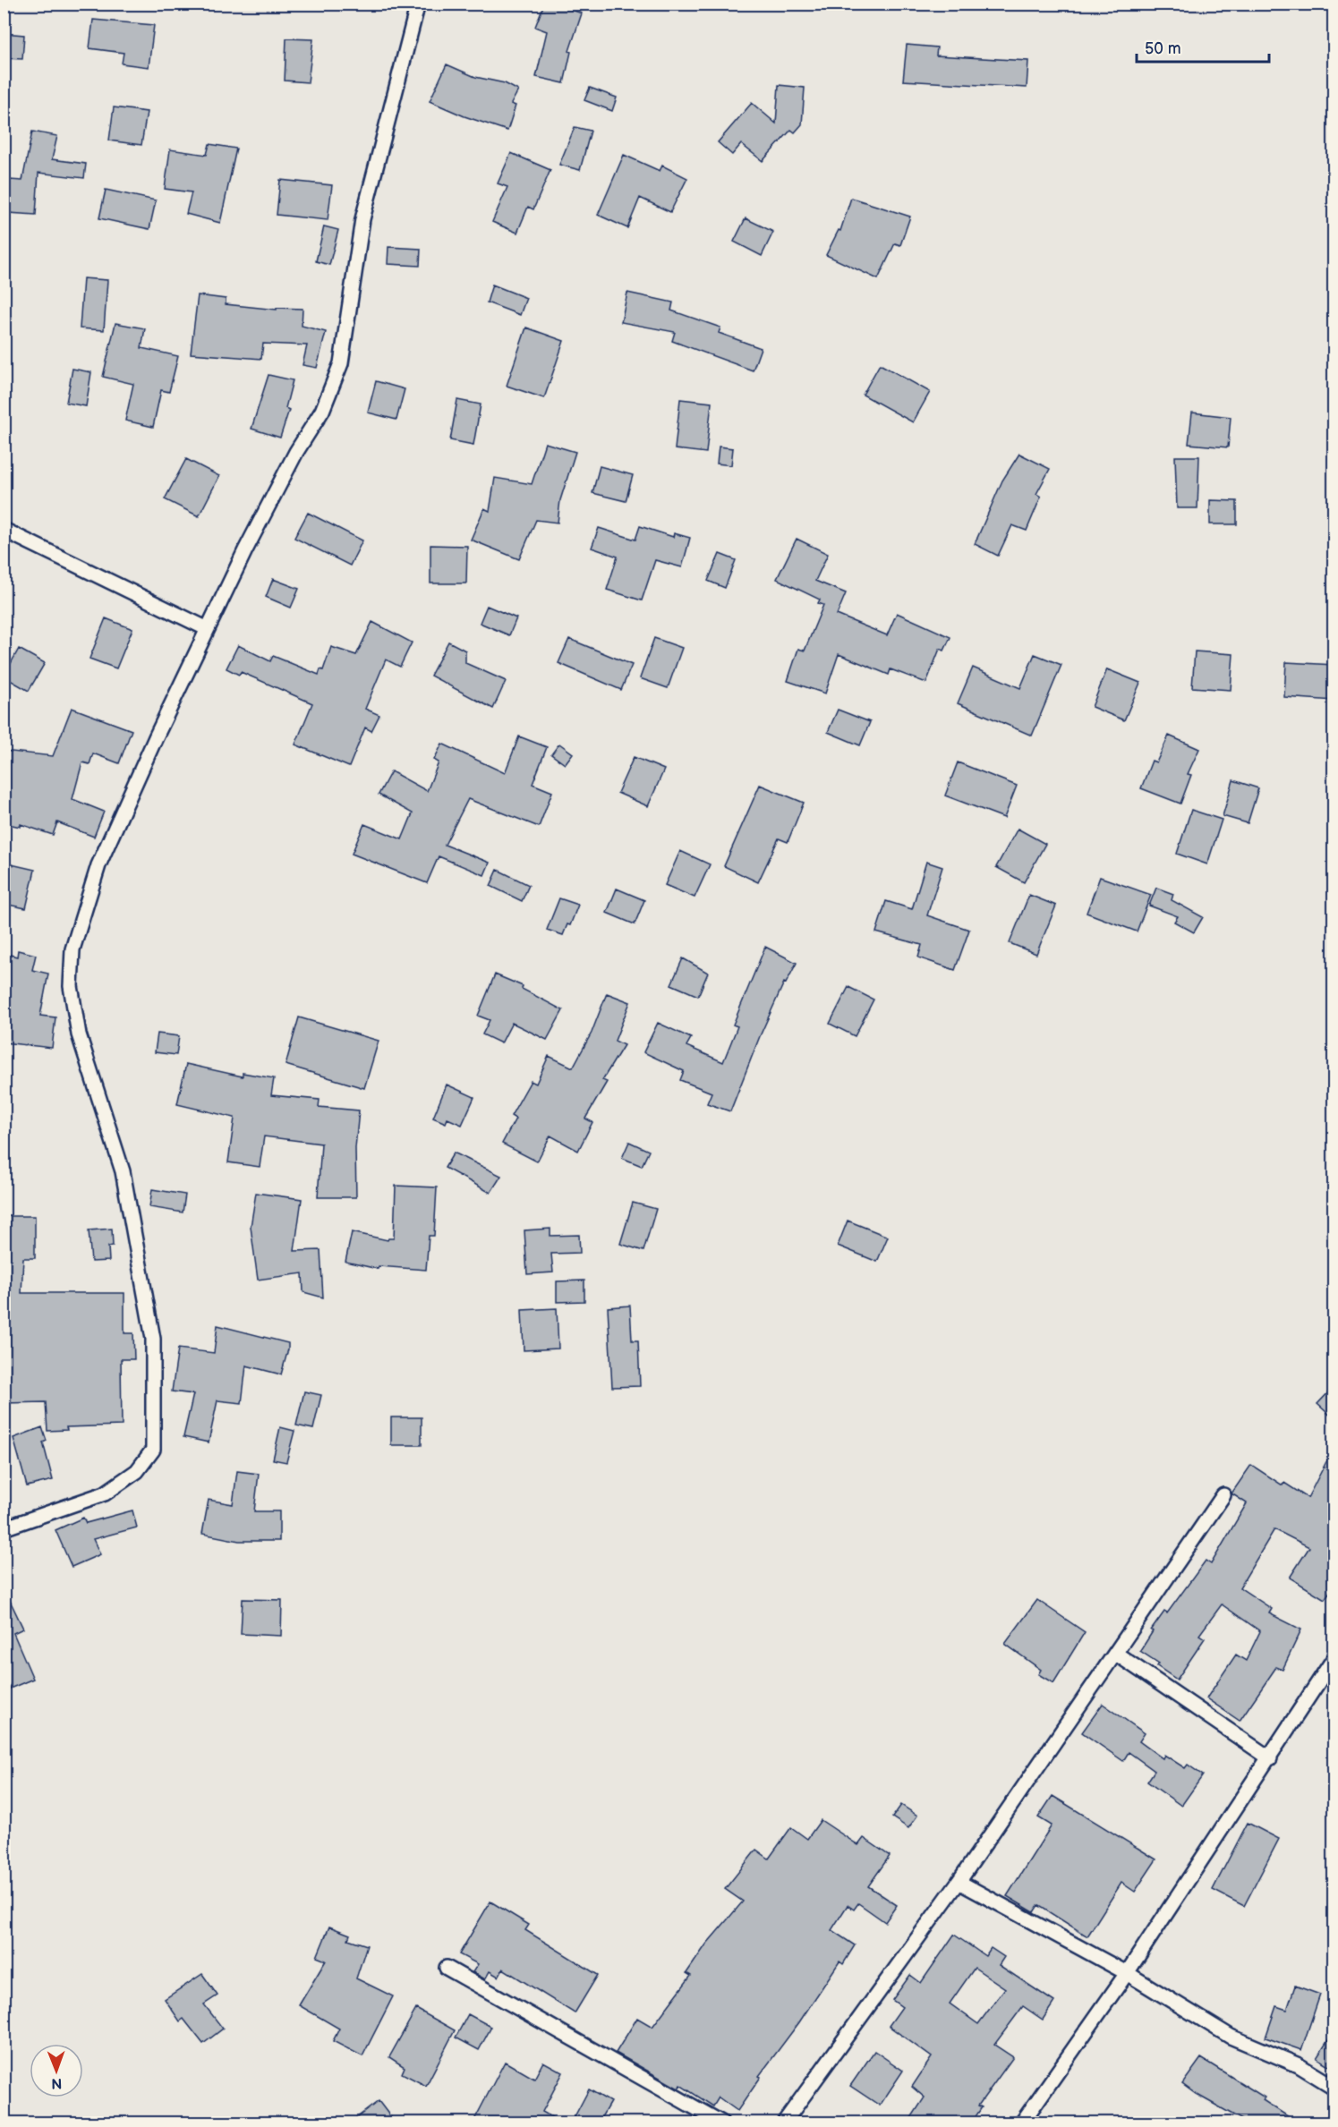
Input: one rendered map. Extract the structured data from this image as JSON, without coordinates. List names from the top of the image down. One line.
{"scale_bar":"50 m","north":"bottom"}
